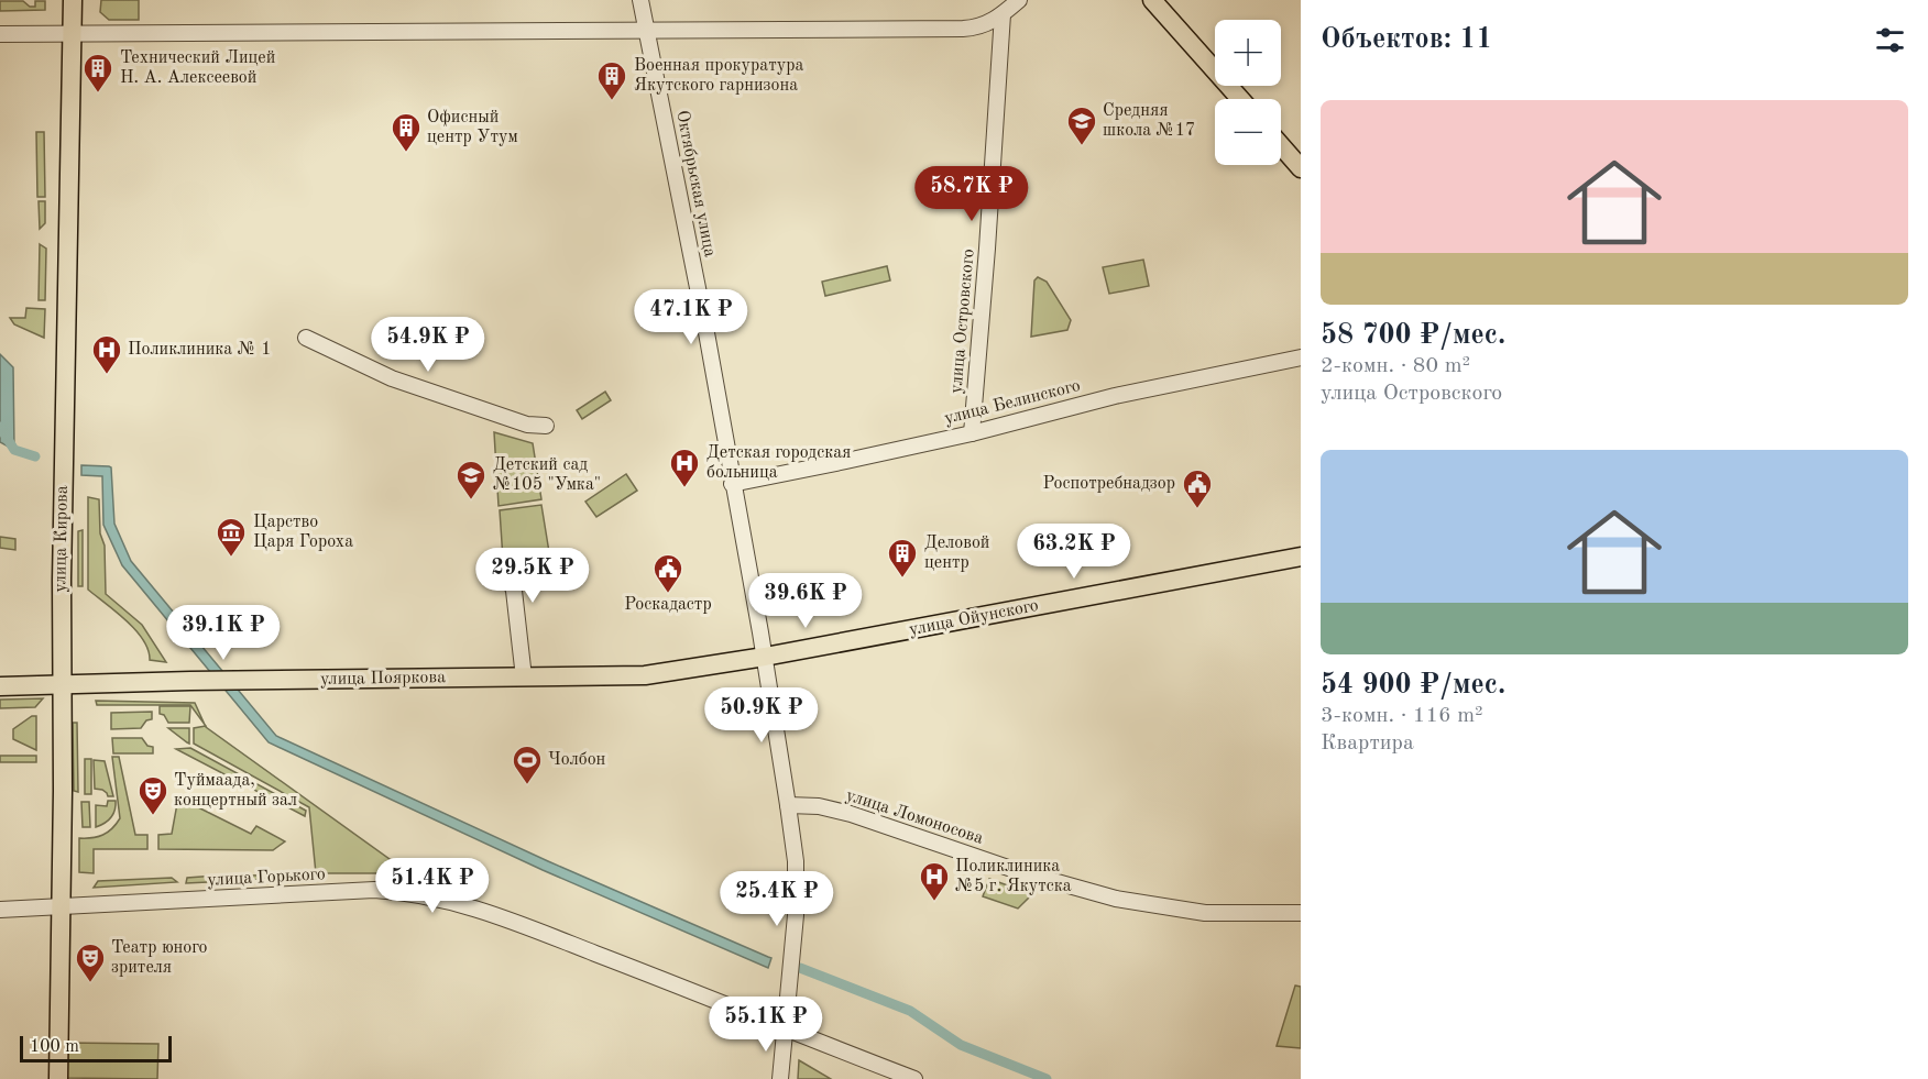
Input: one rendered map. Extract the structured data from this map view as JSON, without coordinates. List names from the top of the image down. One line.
{"streets":{"main road":["улица Кирова","улица Ойунского","улица Пояркова"],"street":["Октябрьская улица","улица Островского","улица Белинского","улица Ломоносова","улица Горького"]},"crossings":[["Октябрьская улица","улица Белинского"],["Октябрьская улица","улица Ойунского"],["Октябрьская улица","улица Пояркова"],["Октябрьская улица","улица Ломоносова"],["Октябрьская улица","улица Горького"],["улица Островского","улица Белинского"],["улица Кирова","улица Пояркова"],["улица Кирова","улица Горького"],["улица Ойунского","улица Пояркова"]],"places":{"building":["Технический Лицей Н. А. Алексеевой","Военная прокуратура Якутского гарнизона","Офисный центр Утум","Деловой центр"],"school or university":["Средняя школа №17","Детский сад №105 \"Умка\""],"hospital":["Поликлиника № 1","Детская городская больница","Поликлиника №5 г. Якутска"],"public building":["Роспотребнадзор","Роскадастр"],"museum":["Царство Царя Гороха"],"sports":["Чолбон"],"theatre":["Туймаада, концертный зал","Театр юного зрителя"]},"scale_bar":"100 m","page":{"heading":"Объектов: 11","map_buttons":["+","−"],"list":[{"name":"58 700 ₽/мес.","note":"2-комн. · 80 m² · улица Островского"},{"name":"54 900 ₽/мес.","note":"3-комн. · 116 m² · Квартира"}],"price":["58.7K ₽","47.1K ₽","54.9K ₽","63.2K ₽","29.5K ₽","39.6K ₽","39.1K ₽","50.9K ₽","51.4K ₽","25.4K ₽","55.1K ₽"],"scale":"100 m"}}
